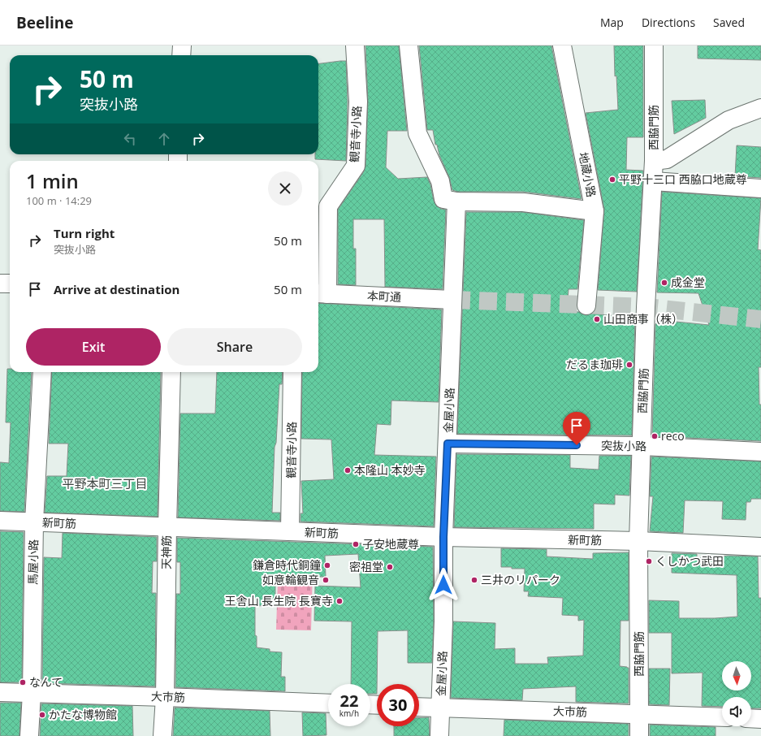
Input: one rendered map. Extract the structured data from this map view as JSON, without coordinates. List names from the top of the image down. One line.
{"streets":{"street":["西脇門筋","観音寺小路","地蔵小路","本町通","金屋小路","突抜小路","新町筋","天神筋","馬屋小路","大市筋"]},"crossings":[["西脇門筋","突抜小路"],["西脇門筋","新町筋"],["西脇門筋","大市筋"],["観音寺小路","本町通"],["観音寺小路","新町筋"],["本町通","金屋小路"],["金屋小路","突抜小路"],["金屋小路","新町筋"],["金屋小路","大市筋"],["新町筋","天神筋"],["新町筋","馬屋小路"],["天神筋","大市筋"],["馬屋小路","大市筋"]],"districts":["平野本町三丁目"],"places":["平野十三口 西脇口地蔵尊","成金堂","山田商事（株）","だるま珈琲","reco","本隆山 本妙寺","子安地蔵尊","くしかつ武田","鎌倉時代銅鐘","密祖堂","如意輪観音","三井のリパーク","王舎山 長生院 長寶寺","なんて","かたな博物館"],"north":"bottom","page":{"header":"Beeline","nav":["Map","Directions","Saved"],"turn":["50 m","突抜小路"],"heading":["1 min","100 m · 14:29"],"list":[{"name":"Turn right","note":"突抜小路","value":"50 m"},{"name":"Arrive at destination","value":"50 m"}],"buttons":["Exit","Share"],"speed":"22 km/h","limit":"30"}}
